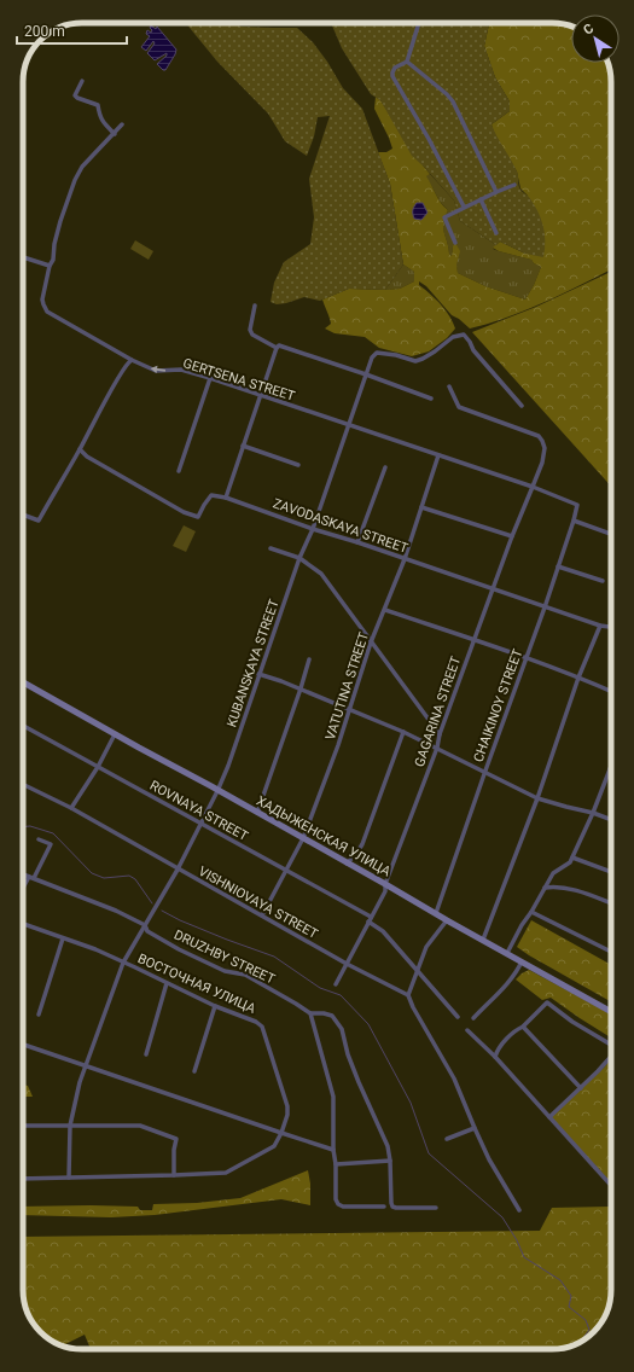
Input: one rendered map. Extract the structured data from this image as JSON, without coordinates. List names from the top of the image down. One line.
{"streets":{"main road":["ХАДЫЖЕНСКАЯ УЛИЦА"],"street":["GERTSENA STREET","ZAVODASKAYA STREET","KUBANSKAYA STREET","VATUTINA STREET","CHAIKINOY STREET","GAGARINA STREET","ROVNAYA STREET","VISHNIOVAYA STREET","DRUZHBY STREET","ВОСТОЧНАЯ УЛИЦА"]},"crossings":[["GERTSENA STREET","KUBANSKAYA STREET"],["GERTSENA STREET","VATUTINA STREET"],["GERTSENA STREET","CHAIKINOY STREET"],["GERTSENA STREET","GAGARINA STREET"],["ZAVODASKAYA STREET","KUBANSKAYA STREET"],["ZAVODASKAYA STREET","VATUTINA STREET"],["ZAVODASKAYA STREET","CHAIKINOY STREET"],["ZAVODASKAYA STREET","GAGARINA STREET"],["KUBANSKAYA STREET","ROVNAYA STREET"],["KUBANSKAYA STREET","ХАДЫЖЕНСКАЯ УЛИЦА"],["KUBANSKAYA STREET","VISHNIOVAYA STREET"],["KUBANSKAYA STREET","DRUZHBY STREET"],["KUBANSKAYA STREET","ВОСТОЧНАЯ УЛИЦА"],["VATUTINA STREET","ROVNAYA STREET"],["VATUTINA STREET","ХАДЫЖЕНСКАЯ УЛИЦА"],["VATUTINA STREET","VISHNIOVAYA STREET"],["CHAIKINOY STREET","ХАДЫЖЕНСКАЯ УЛИЦА"],["GAGARINA STREET","ROVNAYA STREET"],["GAGARINA STREET","ХАДЫЖЕНСКАЯ УЛИЦА"],["GAGARINA STREET","VISHNIOVAYA STREET"]],"scale_bar":"200 m","north":"top left"}
